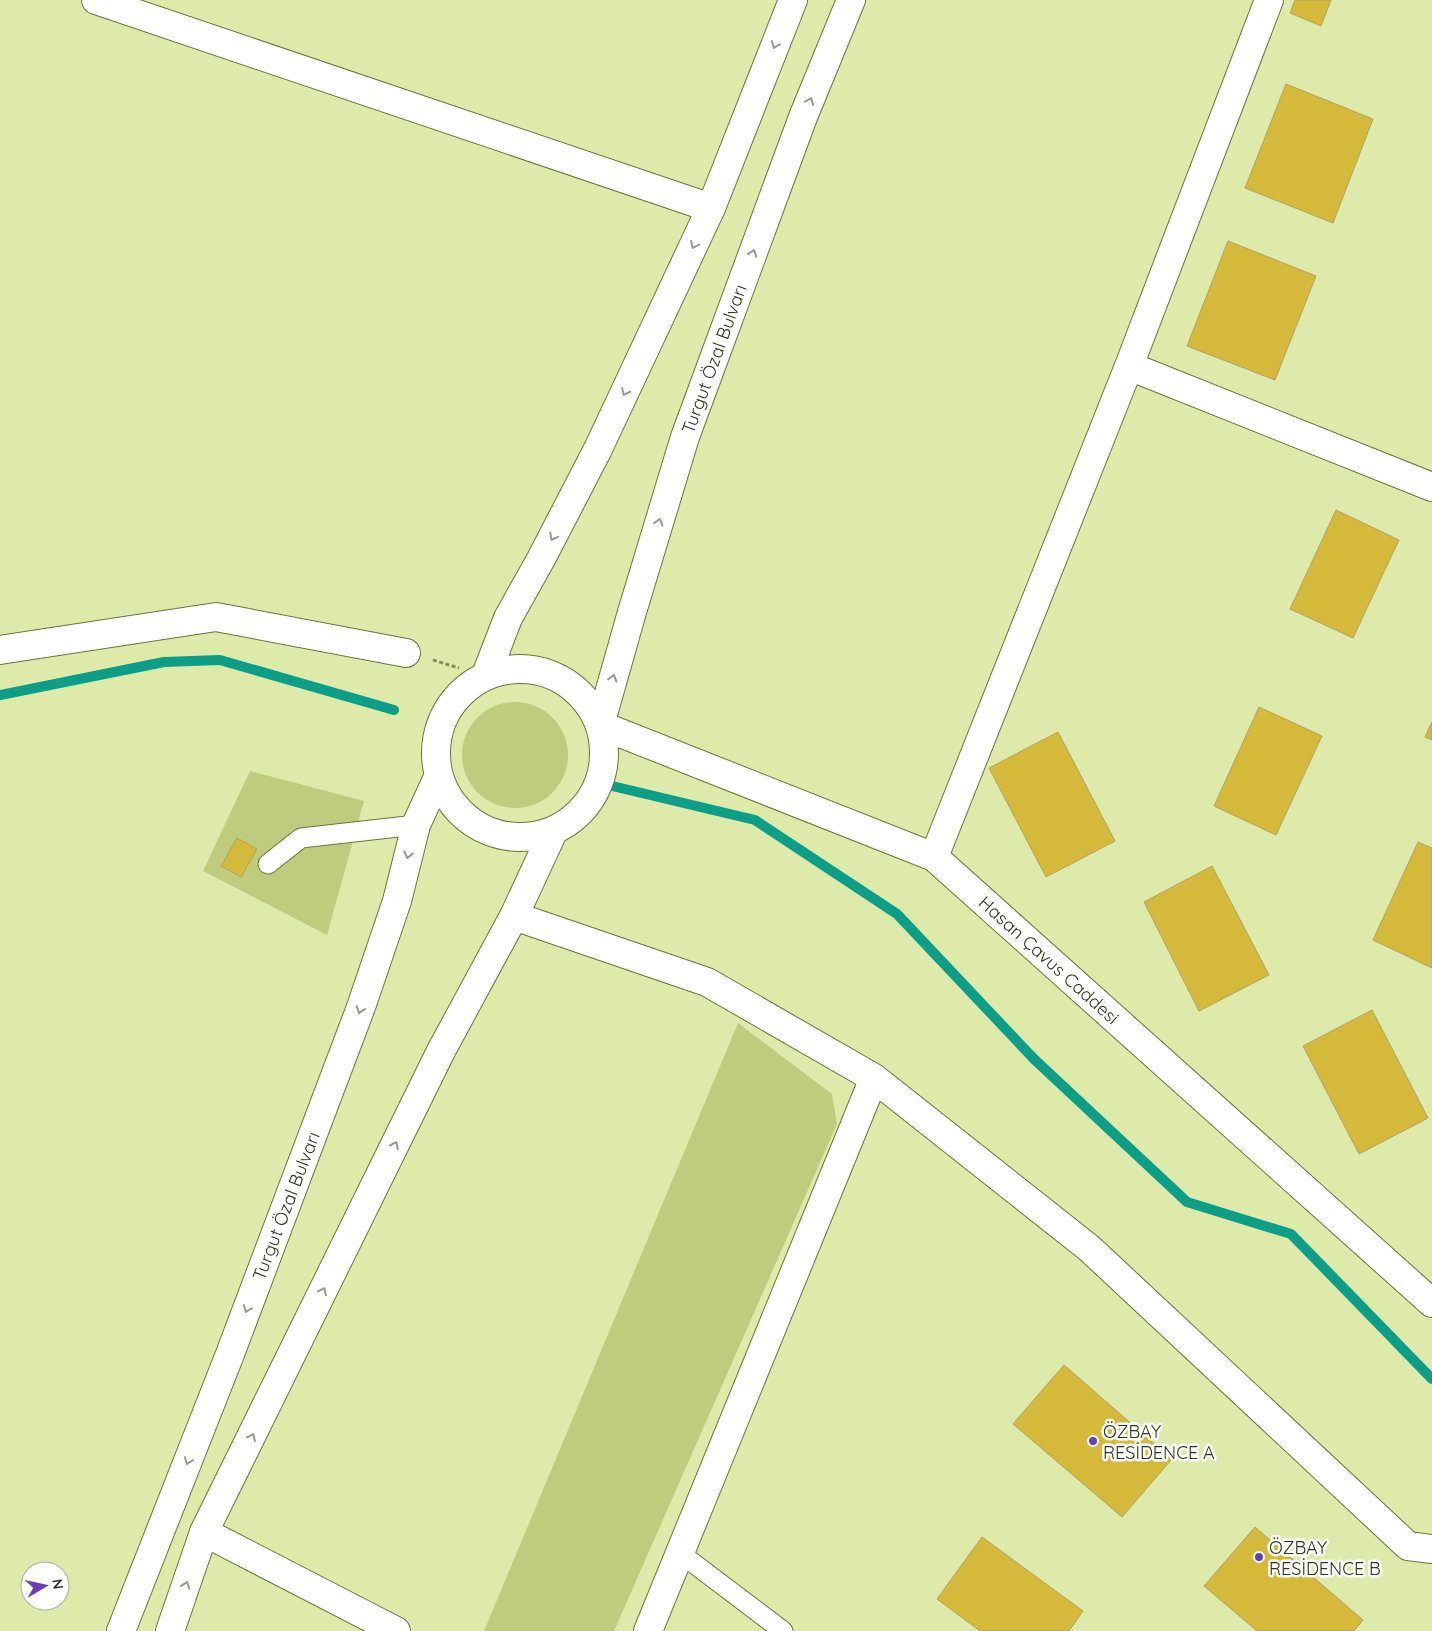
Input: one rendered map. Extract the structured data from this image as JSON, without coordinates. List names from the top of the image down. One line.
{"streets":{"street":["Turgut Özal Bulvarı","Hasan Çavus Caddesi"]},"crossings":[["Turgut Özal Bulvarı","Hasan Çavus Caddesi"]],"places":["ÖZBAY RESİDENCE A","ÖZBAY RESİDENCE B"],"north":"right"}
